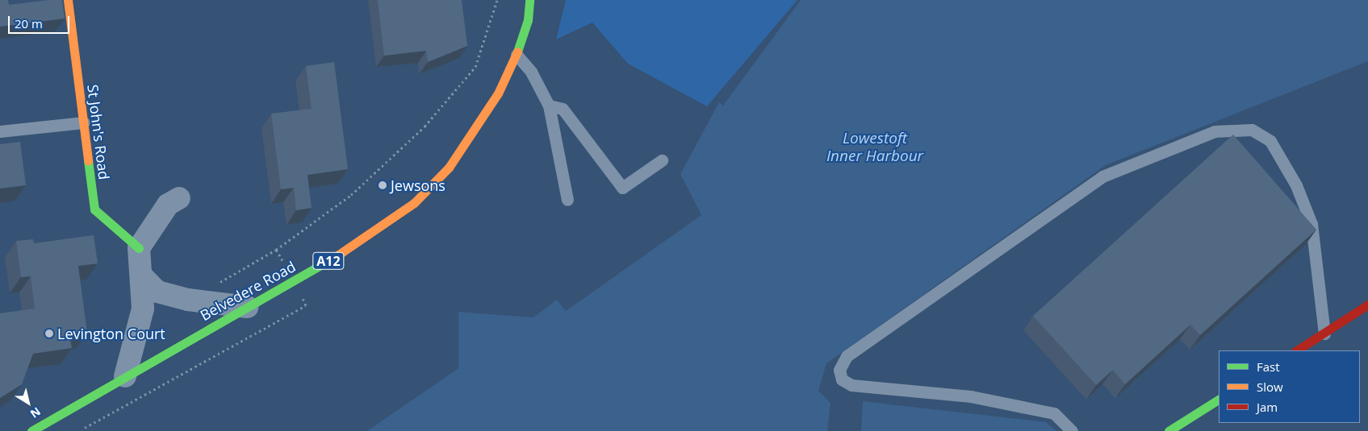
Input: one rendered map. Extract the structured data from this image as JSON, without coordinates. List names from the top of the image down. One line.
{"streets":{"main road":["St John's Road","A12","Belvedere Road"]},"water":["Lowestoft Inner Harbour"],"places":["Jewsons","Levington Court"],"legend":["Fast","Slow","Jam"],"scale_bar":"20 m","north":"bottom right"}
